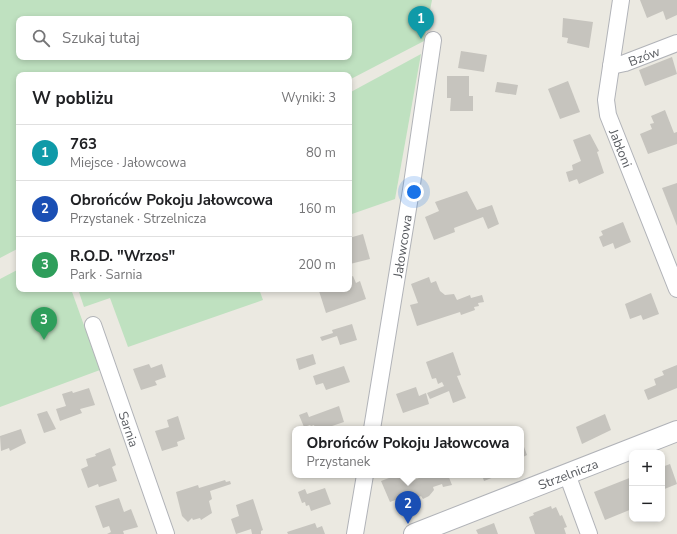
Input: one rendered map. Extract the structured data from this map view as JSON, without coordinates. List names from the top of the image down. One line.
{"streets":{"street":["Bzów","Jabłoni","Jałowcowa","Sarnia","Strzelnicza"]},"crossings":[["Bzów","Jabłoni"]],"page":{"pins":["1","3","2"],"search":"Szukaj tutaj","heading":["W pobliżu","Wyniki: 3"],"list":[{"mark":"1","name":"763","note":"Miejsce · Jałowcowa","value":"80 m"},{"mark":"2","name":"Obrońców Pokoju Jałowcowa","note":"Przystanek · Strzelnicza","value":"160 m"},{"mark":"3","name":"R.O.D. \"Wrzos\"","note":"Park · Sarnia","value":"200 m"}],"popup":["Obrońców Pokoju Jałowcowa","Przystanek"],"map_buttons":["+","−"]}}
